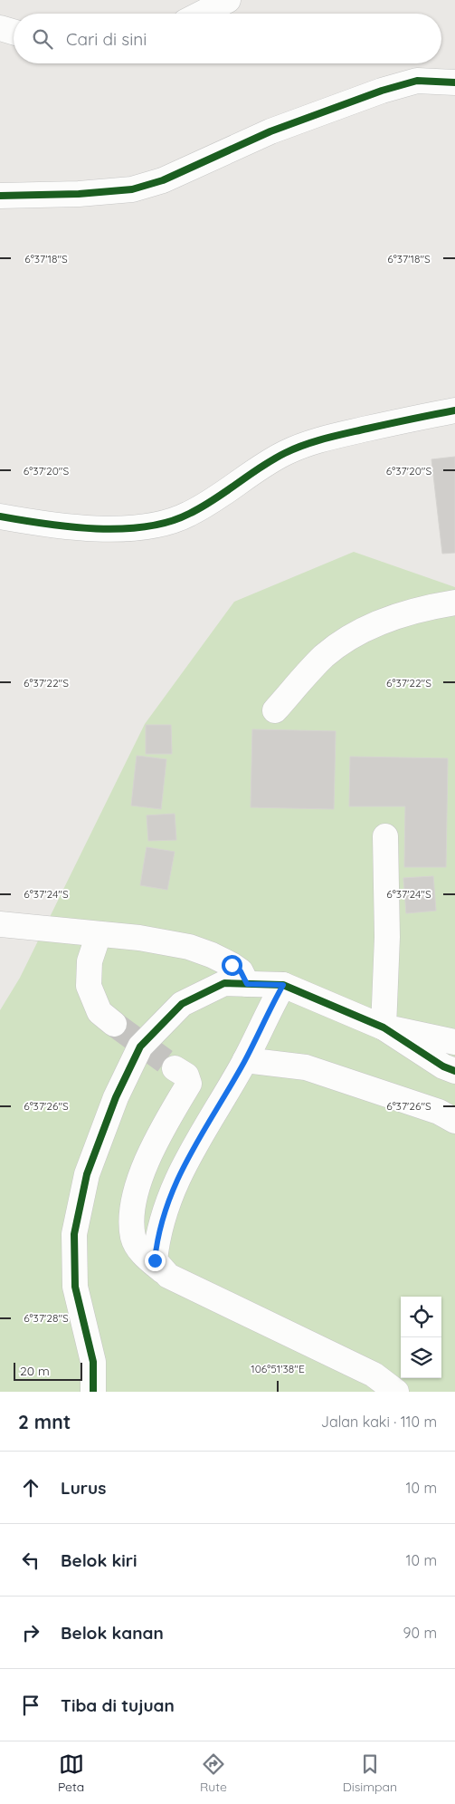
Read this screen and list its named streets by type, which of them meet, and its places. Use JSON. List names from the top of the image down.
{
  "scale_bar": "20 m",
  "page": {
    "search": "Cari di sini",
    "scale": "20 m",
    "heading": ["2 mnt", "Jalan kaki · 110 m"],
    "list": [
      ["Lurus", "10 m"],
      ["Belok kiri", "10 m"],
      ["Belok kanan", "90 m"],
      "Tiba di tujuan"
    ],
    "nav": ["Peta", "Rute", "Disimpan"]
  },
  "coordinates": [
    "6°37'18\"S",
    "6°37'20\"S",
    "6°37'22\"S",
    "6°37'24\"S",
    "6°37'26\"S",
    "6°37'28\"S",
    "106°51'38\"E"
  ]
}
